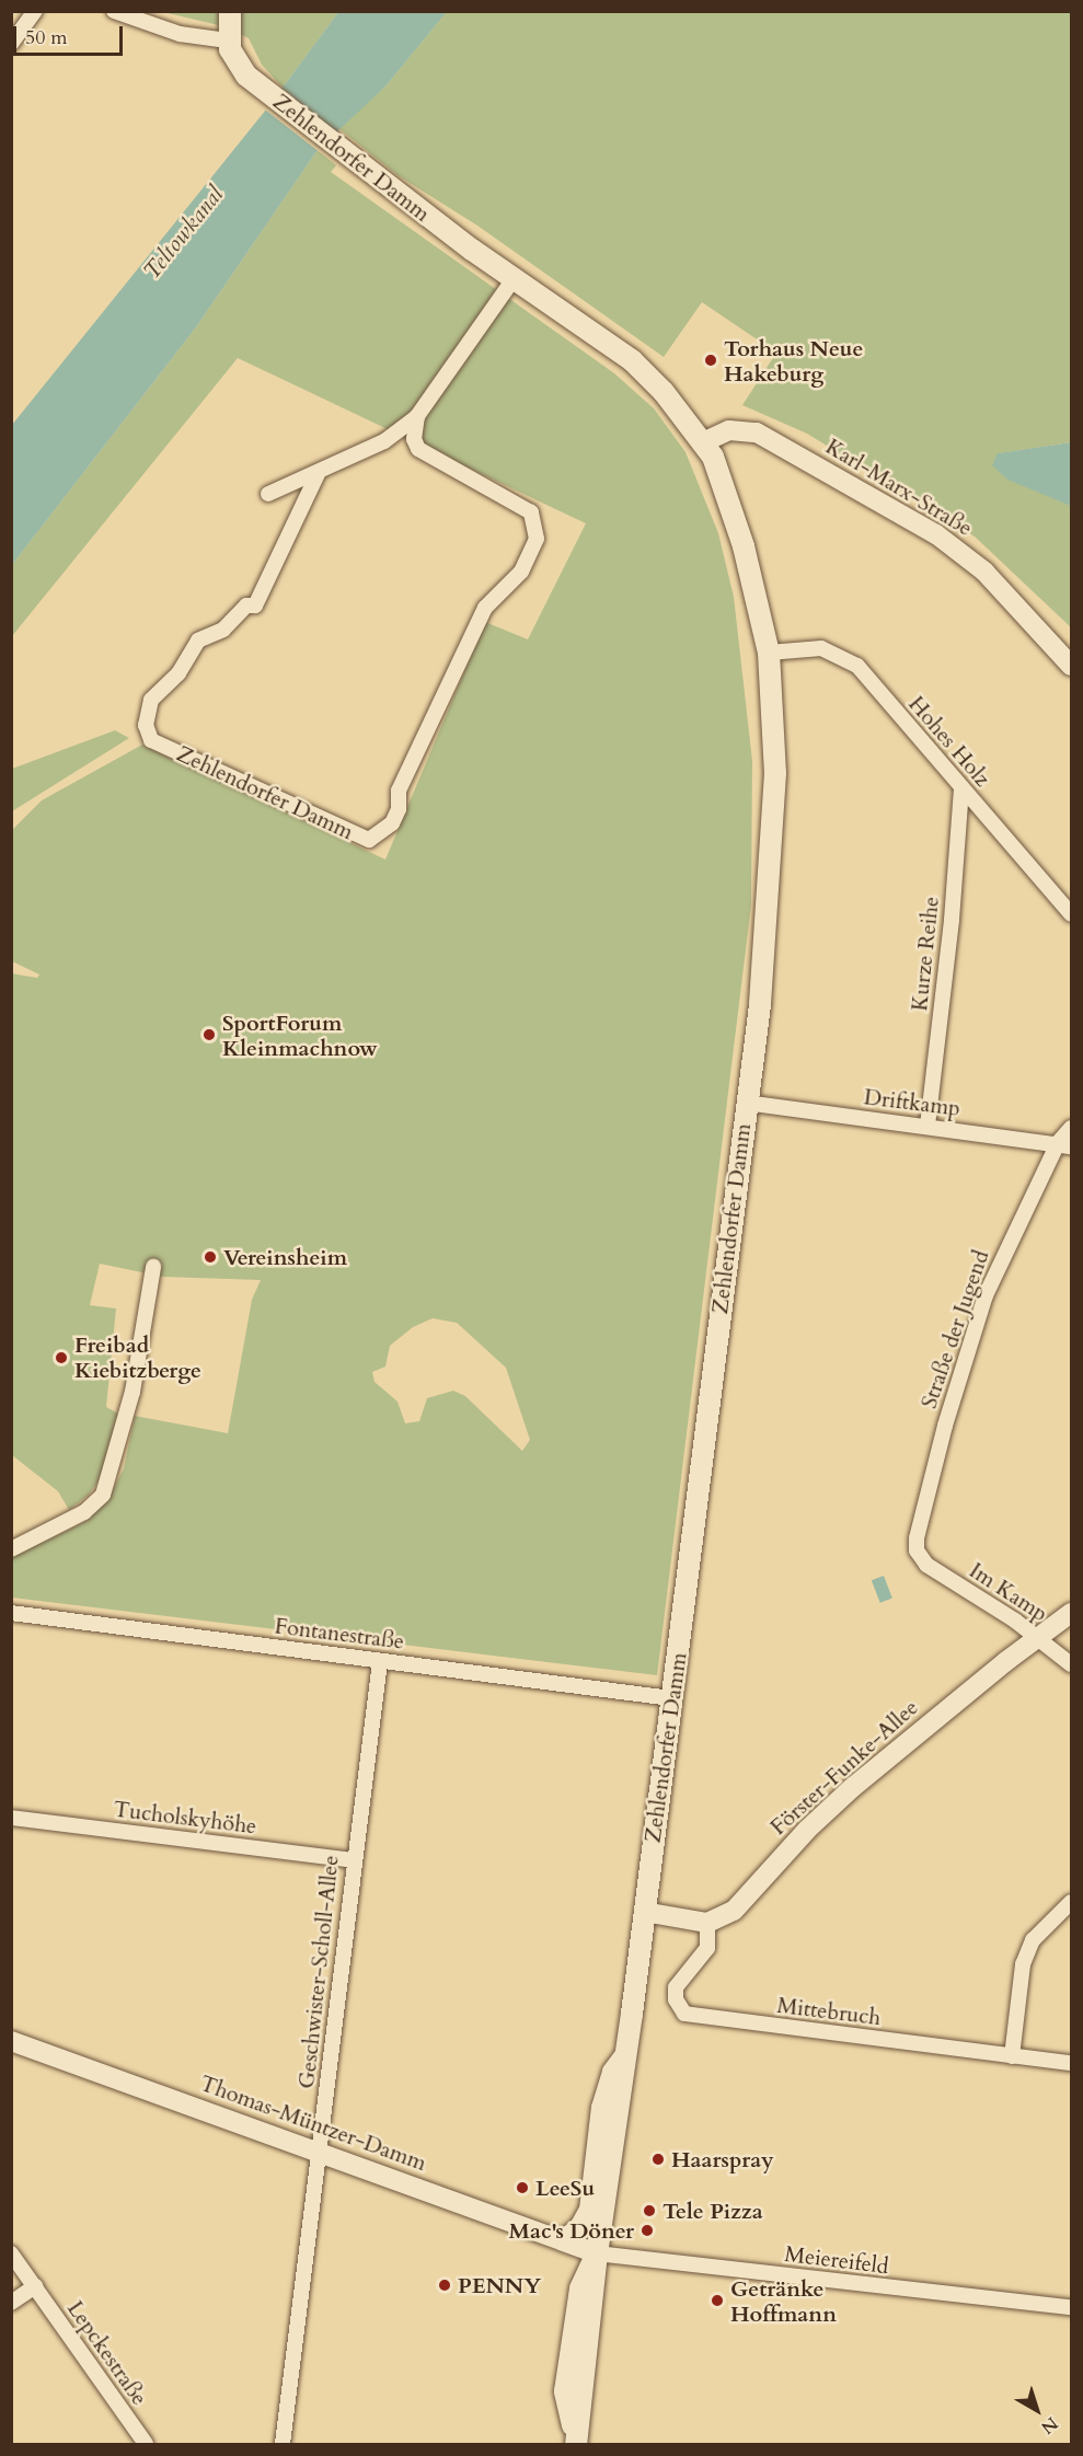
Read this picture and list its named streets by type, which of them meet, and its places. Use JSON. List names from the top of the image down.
{
  "streets": {
    "main road": ["Zehlendorfer Damm"],
    "street": [
      "Karl-Marx-Straße",
      "Hohes Holz",
      "Kurze Reihe",
      "Driftkamp",
      "Straße der Jugend",
      "Im Kamp",
      "Fontanestraße",
      "Förster-Funke-Allee",
      "Tucholskyhöhe",
      "Geschwister-Scholl-Allee",
      "Mittebruch",
      "Thomas-Müntzer-Damm",
      "Meiereifeld",
      "Lepckestraße"
    ]
  },
  "crossings": [
    ["Zehlendorfer Damm", "Karl-Marx-Straße"],
    ["Zehlendorfer Damm", "Hohes Holz"],
    ["Zehlendorfer Damm", "Driftkamp"],
    ["Zehlendorfer Damm", "Fontanestraße"],
    ["Zehlendorfer Damm", "Thomas-Müntzer-Damm"],
    ["Zehlendorfer Damm", "Meiereifeld"],
    ["Hohes Holz", "Kurze Reihe"],
    ["Kurze Reihe", "Driftkamp"],
    ["Driftkamp", "Straße der Jugend"],
    ["Straße der Jugend", "Im Kamp"],
    ["Im Kamp", "Förster-Funke-Allee"],
    ["Fontanestraße", "Geschwister-Scholl-Allee"],
    ["Förster-Funke-Allee", "Mittebruch"],
    ["Tucholskyhöhe", "Geschwister-Scholl-Allee"],
    ["Geschwister-Scholl-Allee", "Thomas-Müntzer-Damm"],
    ["Thomas-Müntzer-Damm", "Meiereifeld"]
  ],
  "water": ["Teltowkanal"],
  "places": [
    "Torhaus Neue Hakeburg",
    "SportForum Kleinmachnow",
    "Vereinsheim",
    "Freibad Kiebitzberge",
    "Haarspray",
    "LeeSu",
    "Tele Pizza",
    "Mac's Döner",
    "PENNY",
    "Getränke Hoffmann"
  ],
  "scale_bar": "50 m",
  "north": "bottom right"
}
